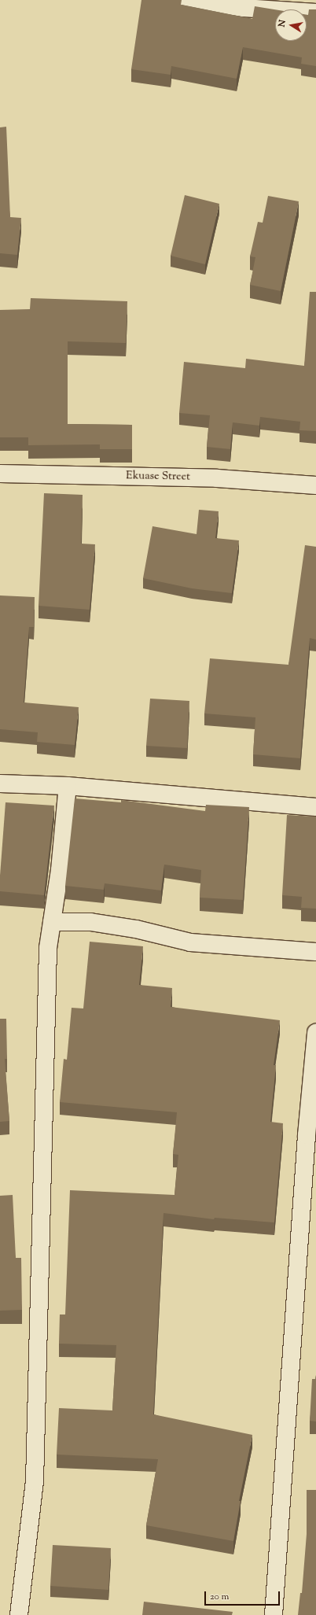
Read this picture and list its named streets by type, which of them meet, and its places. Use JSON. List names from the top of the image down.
{
  "streets": {
    "street": ["Ekuase Street"]
  },
  "scale_bar": "20 m",
  "north": "left"
}
